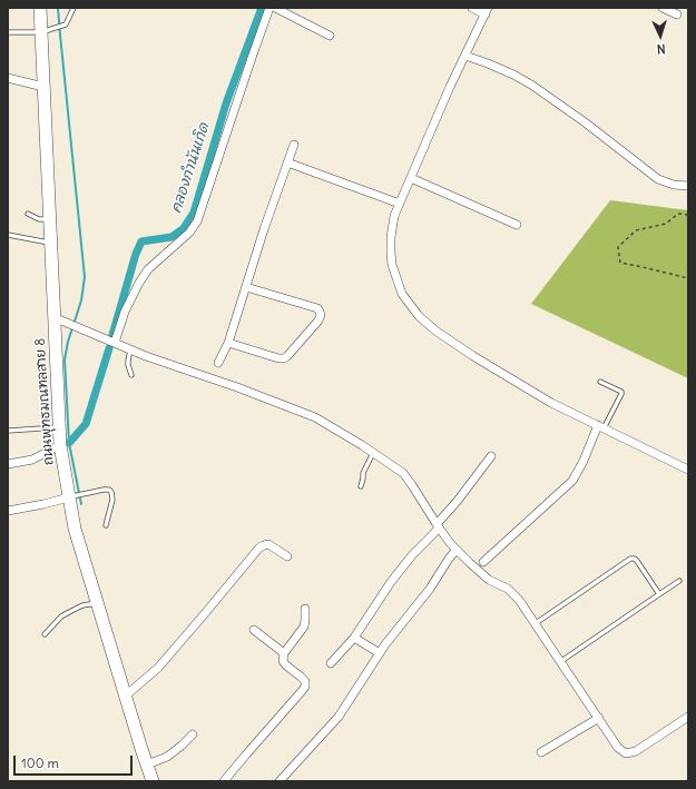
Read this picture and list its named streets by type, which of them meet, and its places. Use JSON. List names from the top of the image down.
{
  "streets": {
    "street": ["ถนนพุทธมณฑลสาย 8"]
  },
  "water": ["คลองกำนันเกิด"],
  "scale_bar": "100 m",
  "north": "bottom"
}
